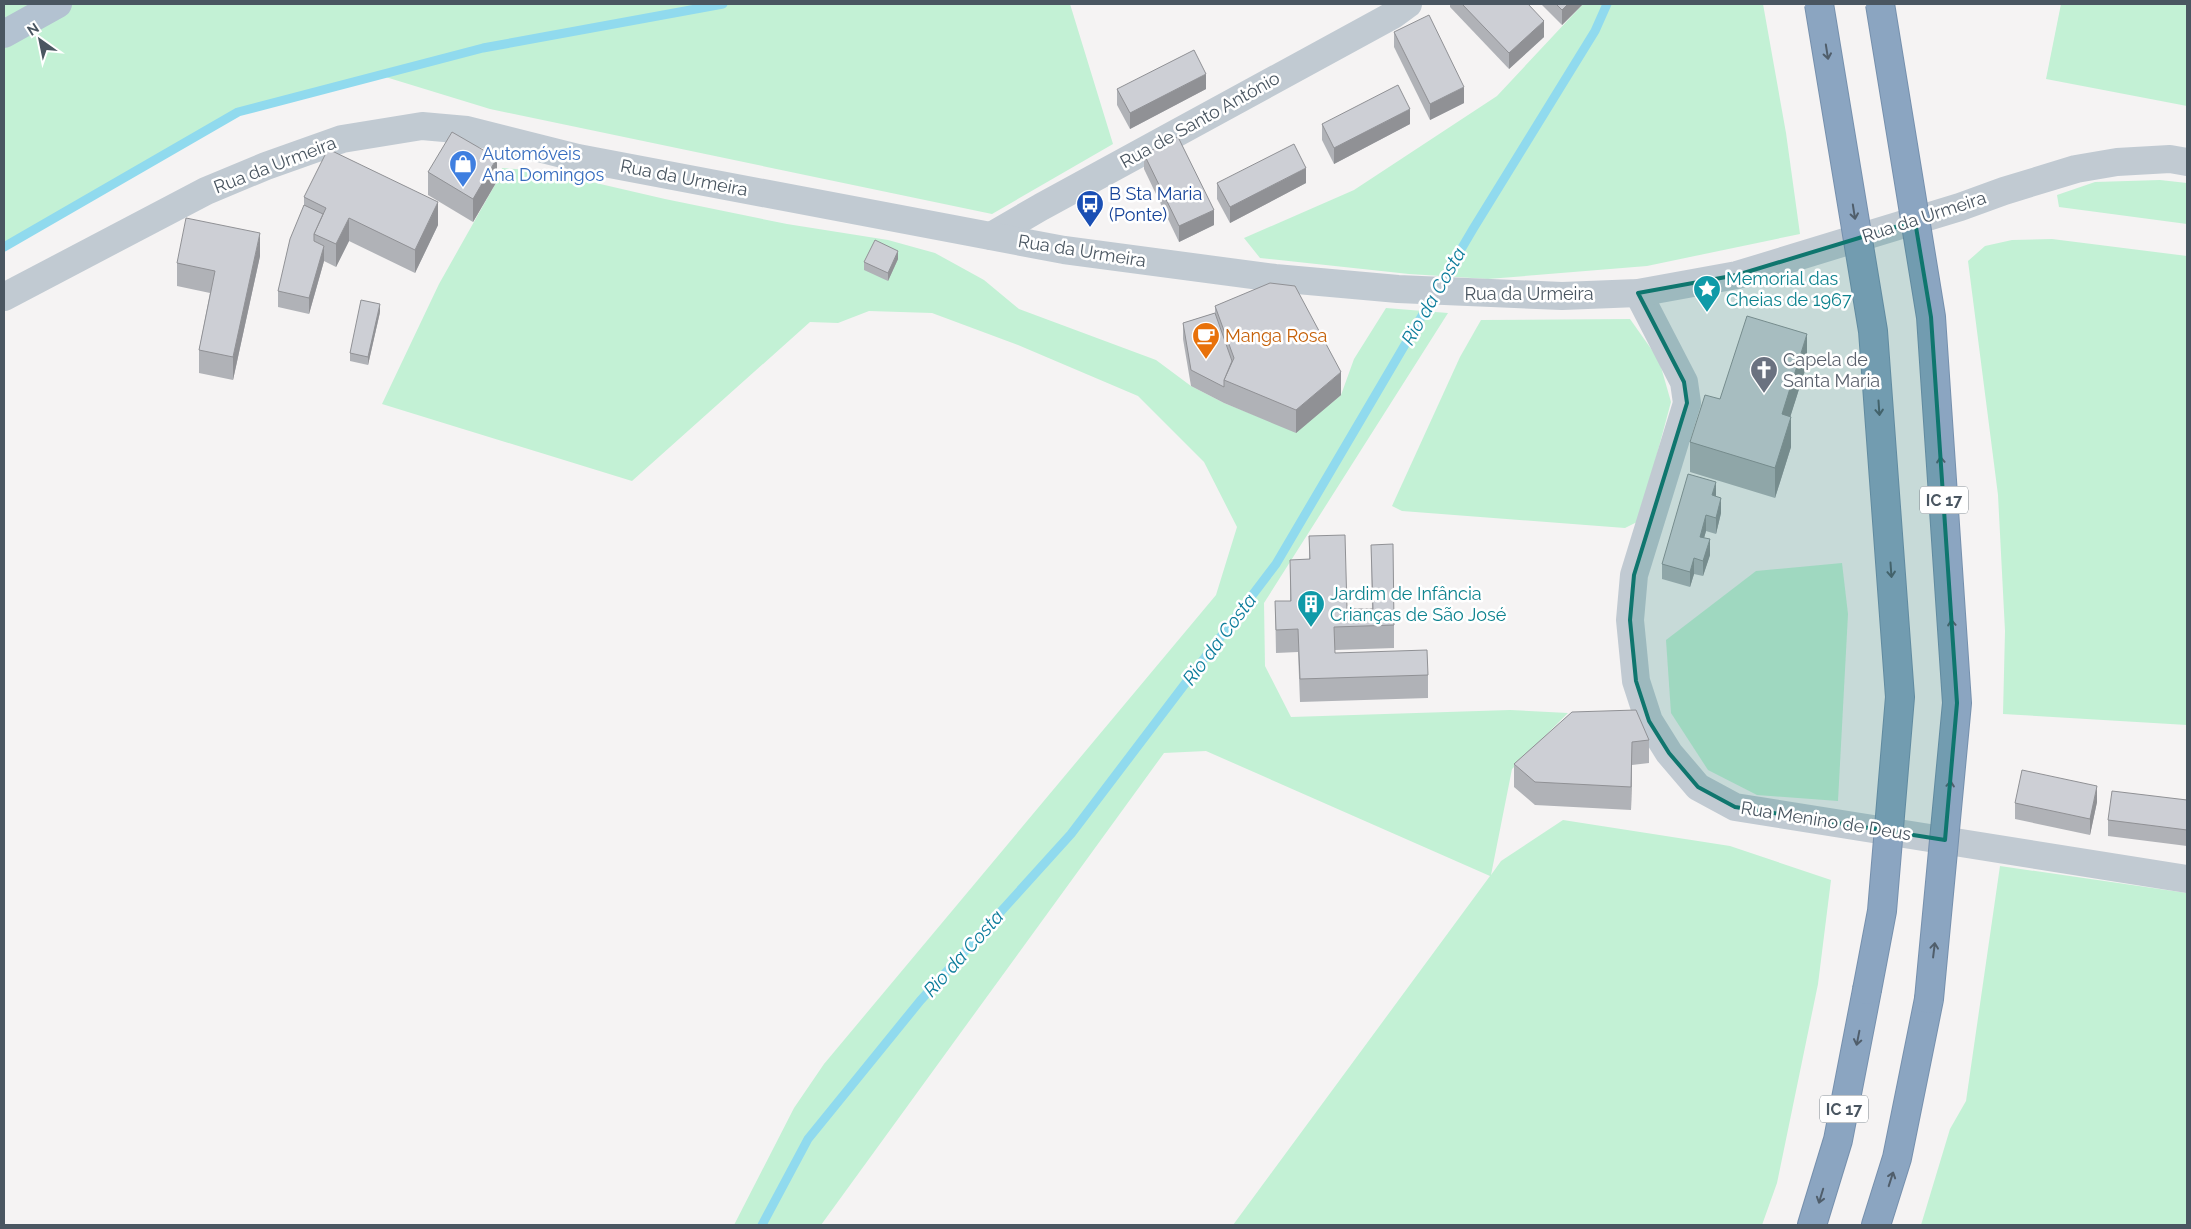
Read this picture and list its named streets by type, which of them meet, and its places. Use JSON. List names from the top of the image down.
{
  "streets": {
    "highway": ["IC 17"],
    "street": ["Rua de Santo António", "Rua da Urmeira", "Rua Menino de Deus"]
  },
  "crossings": [
    ["Rua de Santo António", "Rua da Urmeira"],
    ["Rua da Urmeira", "Rua Menino de Deus"]
  ],
  "water": ["Rio da Costa"],
  "places": {
    "shop": ["Automóveis Ana Domingos"],
    "bus stop": ["B Sta Maria (Ponte)"],
    "place": ["Memorial das Cheias de 1967"],
    "cafe": ["Manga Rosa"],
    "church": ["Capela de Santa Maria"],
    "building": ["Jardim de Infância Crianças de São José"]
  },
  "north": "top left"
}
